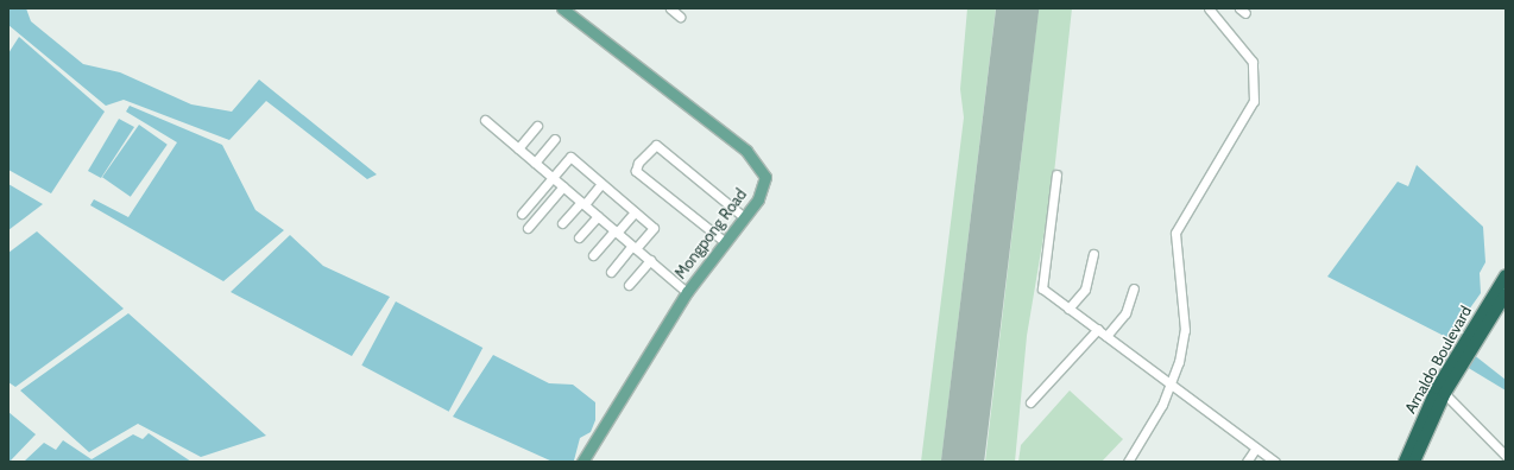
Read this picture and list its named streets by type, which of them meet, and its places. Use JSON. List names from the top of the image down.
{
  "streets": {
    "highway": ["Arnaldo Boulevard"],
    "main road": ["Mongpong Road"]
  }
}
